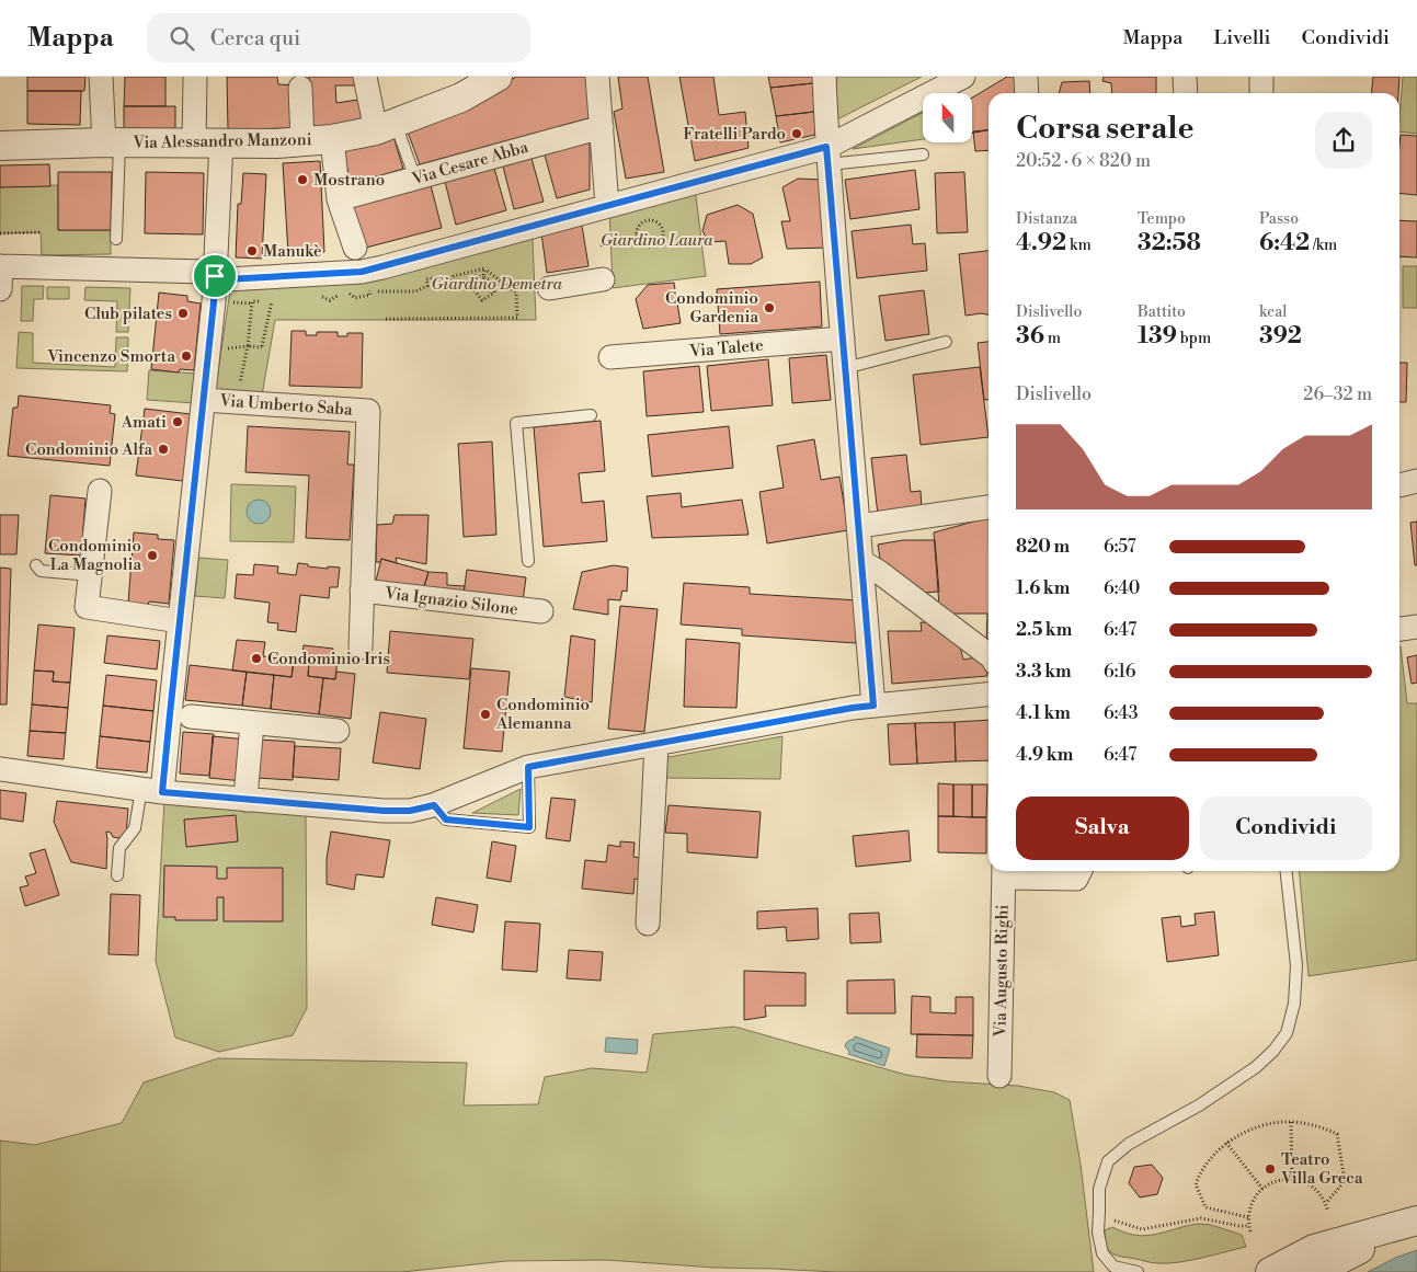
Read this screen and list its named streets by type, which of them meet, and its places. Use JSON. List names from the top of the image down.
{
  "streets": {
    "street": [
      "Via Alessandro Manzoni",
      "Via Cesare Abba",
      "Via Talete",
      "Via Umberto Saba",
      "Via Ignazio Silone",
      "Via Augusto Righi"
    ]
  },
  "crossings": [
    ["Via Umberto Saba", "Via Ignazio Silone"]
  ],
  "parks": ["Giardino Laura", "Giardino Demetra"],
  "places": [
    "Fratelli Pardo",
    "Mostrano",
    "Manukè",
    "Condominio Gardenia",
    "Club pilates",
    "Vincenzo Smorta",
    "Amati",
    "Condominio Alfa",
    "Condominio La Magnolia",
    "Condominio Iris",
    "Condominio Alemanna",
    "Teatro Villa Greca"
  ],
  "north": "top",
  "page": {
    "header": "Mappa",
    "search": "Cerca qui",
    "nav": ["Mappa", "Livelli", "Condividi"],
    "heading": ["Corsa serale", "20:52 · 6 × 820 m"],
    "stats": [
      ["Distanza", "4.92 km"],
      ["Tempo", "32:58"],
      ["Passo", "6:42 /km"],
      ["Dislivello", "36 m"],
      ["Battito", "139 bpm"],
      ["kcal", "392"]
    ],
    "chart": ["Dislivello", "26–32 m"],
    "list": [
      {
        "name": "820 m",
        "note": "6:57"
      },
      {
        "name": "1.6 km",
        "note": "6:40"
      },
      {
        "name": "2.5 km",
        "note": "6:47"
      },
      {
        "name": "3.3 km",
        "note": "6:16"
      },
      {
        "name": "4.1 km",
        "note": "6:43"
      },
      {
        "name": "4.9 km",
        "note": "6:47"
      }
    ],
    "buttons": ["Salva", "Condividi"]
  }
}
